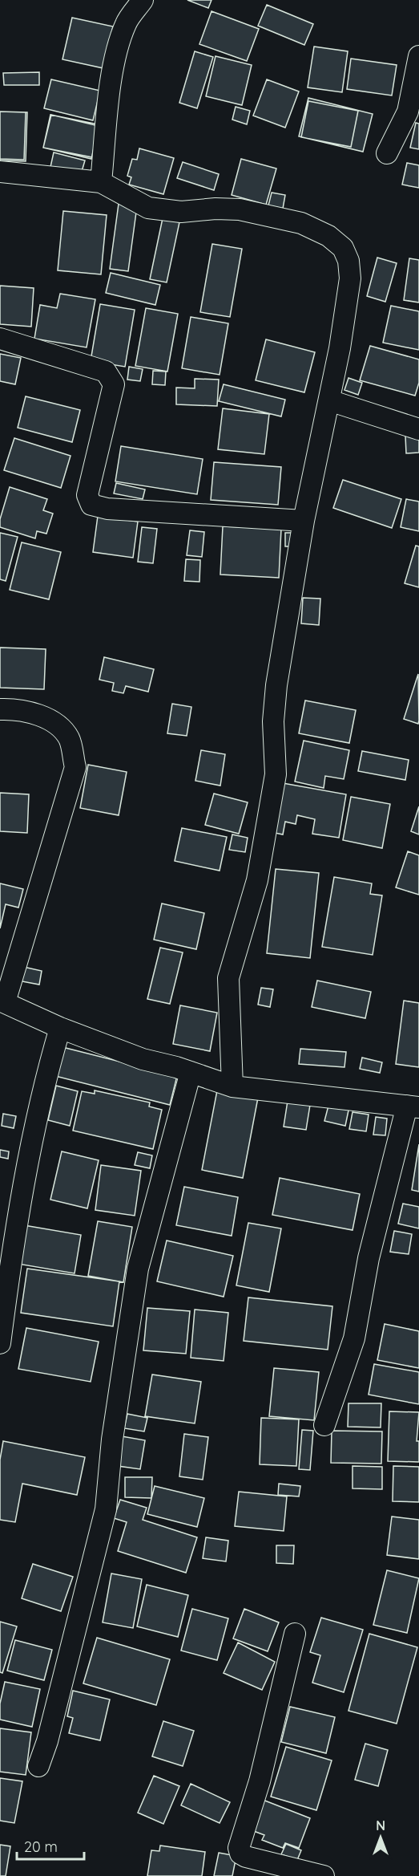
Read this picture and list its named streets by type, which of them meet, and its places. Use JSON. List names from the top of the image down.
{
  "scale_bar": "20 m",
  "north": "top"
}
